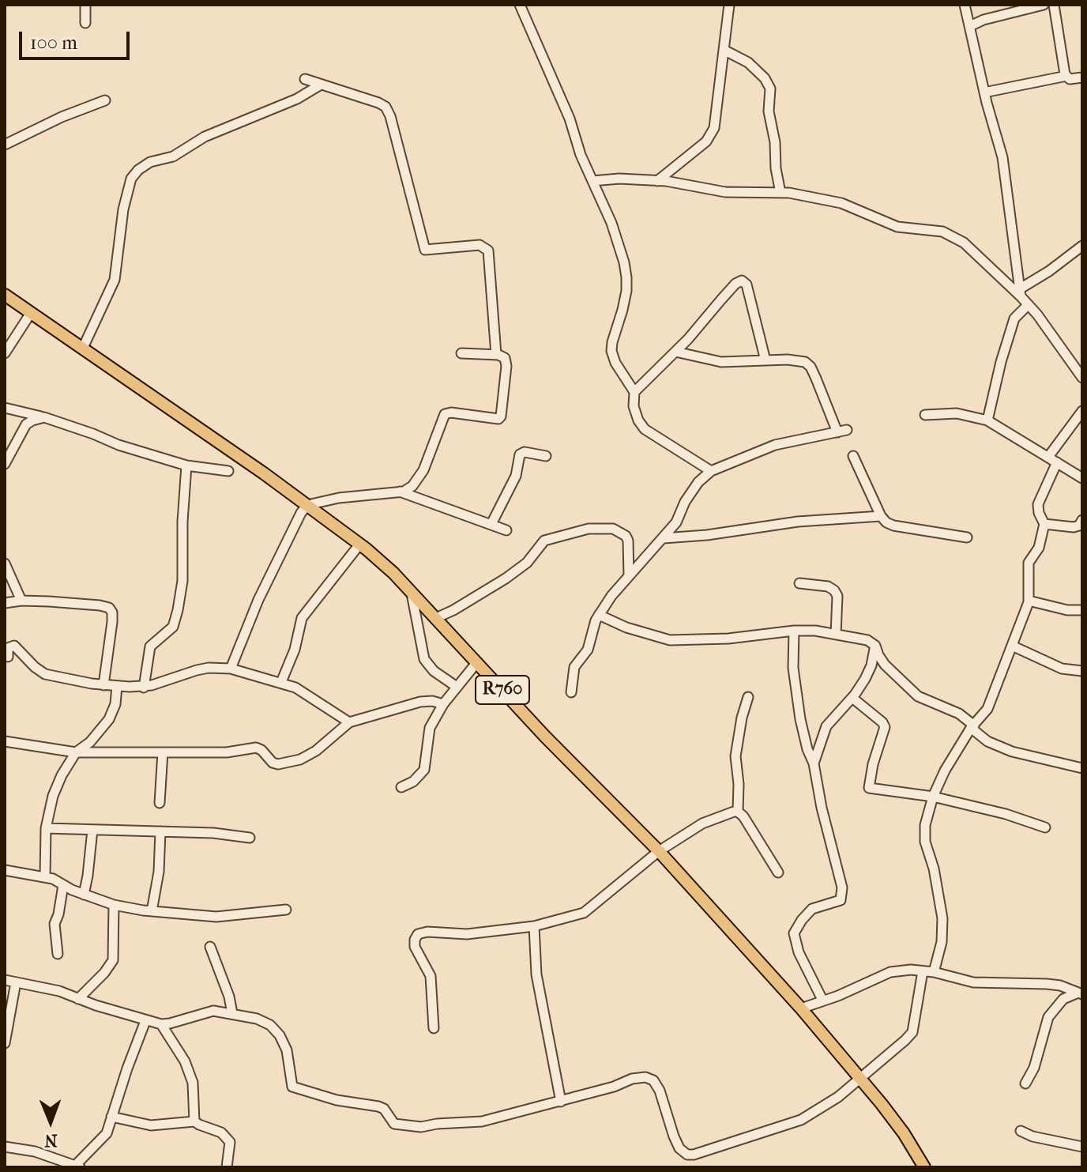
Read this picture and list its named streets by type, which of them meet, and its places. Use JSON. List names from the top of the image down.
{
  "streets": {
    "main road": ["R760"]
  },
  "scale_bar": "100 m",
  "north": "bottom"
}
